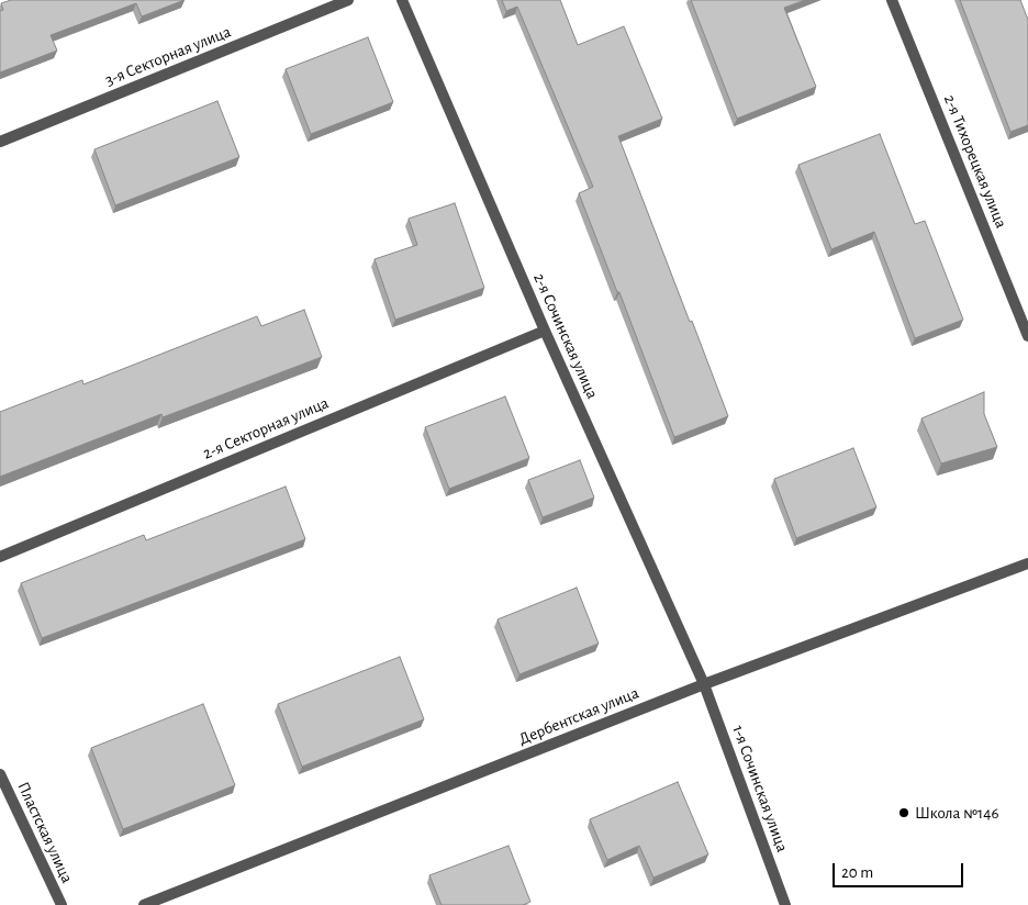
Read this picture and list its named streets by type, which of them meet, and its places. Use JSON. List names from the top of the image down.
{
  "streets": {
    "street": [
      "3-я Секторная улица",
      "2-я Тихорецкая улица",
      "2-я Сочинская улица",
      "2-я Секторная улица",
      "Дербентская улица",
      "1-я Сочинская улица",
      "Пластская улица"
    ]
  },
  "crossings": [
    ["2-я Сочинская улица", "2-я Секторная улица"],
    ["2-я Сочинская улица", "Дербентская улица"],
    ["2-я Сочинская улица", "1-я Сочинская улица"],
    ["Дербентская улица", "1-я Сочинская улица"]
  ],
  "places": ["Школа №146"],
  "scale_bar": "20 m"
}
